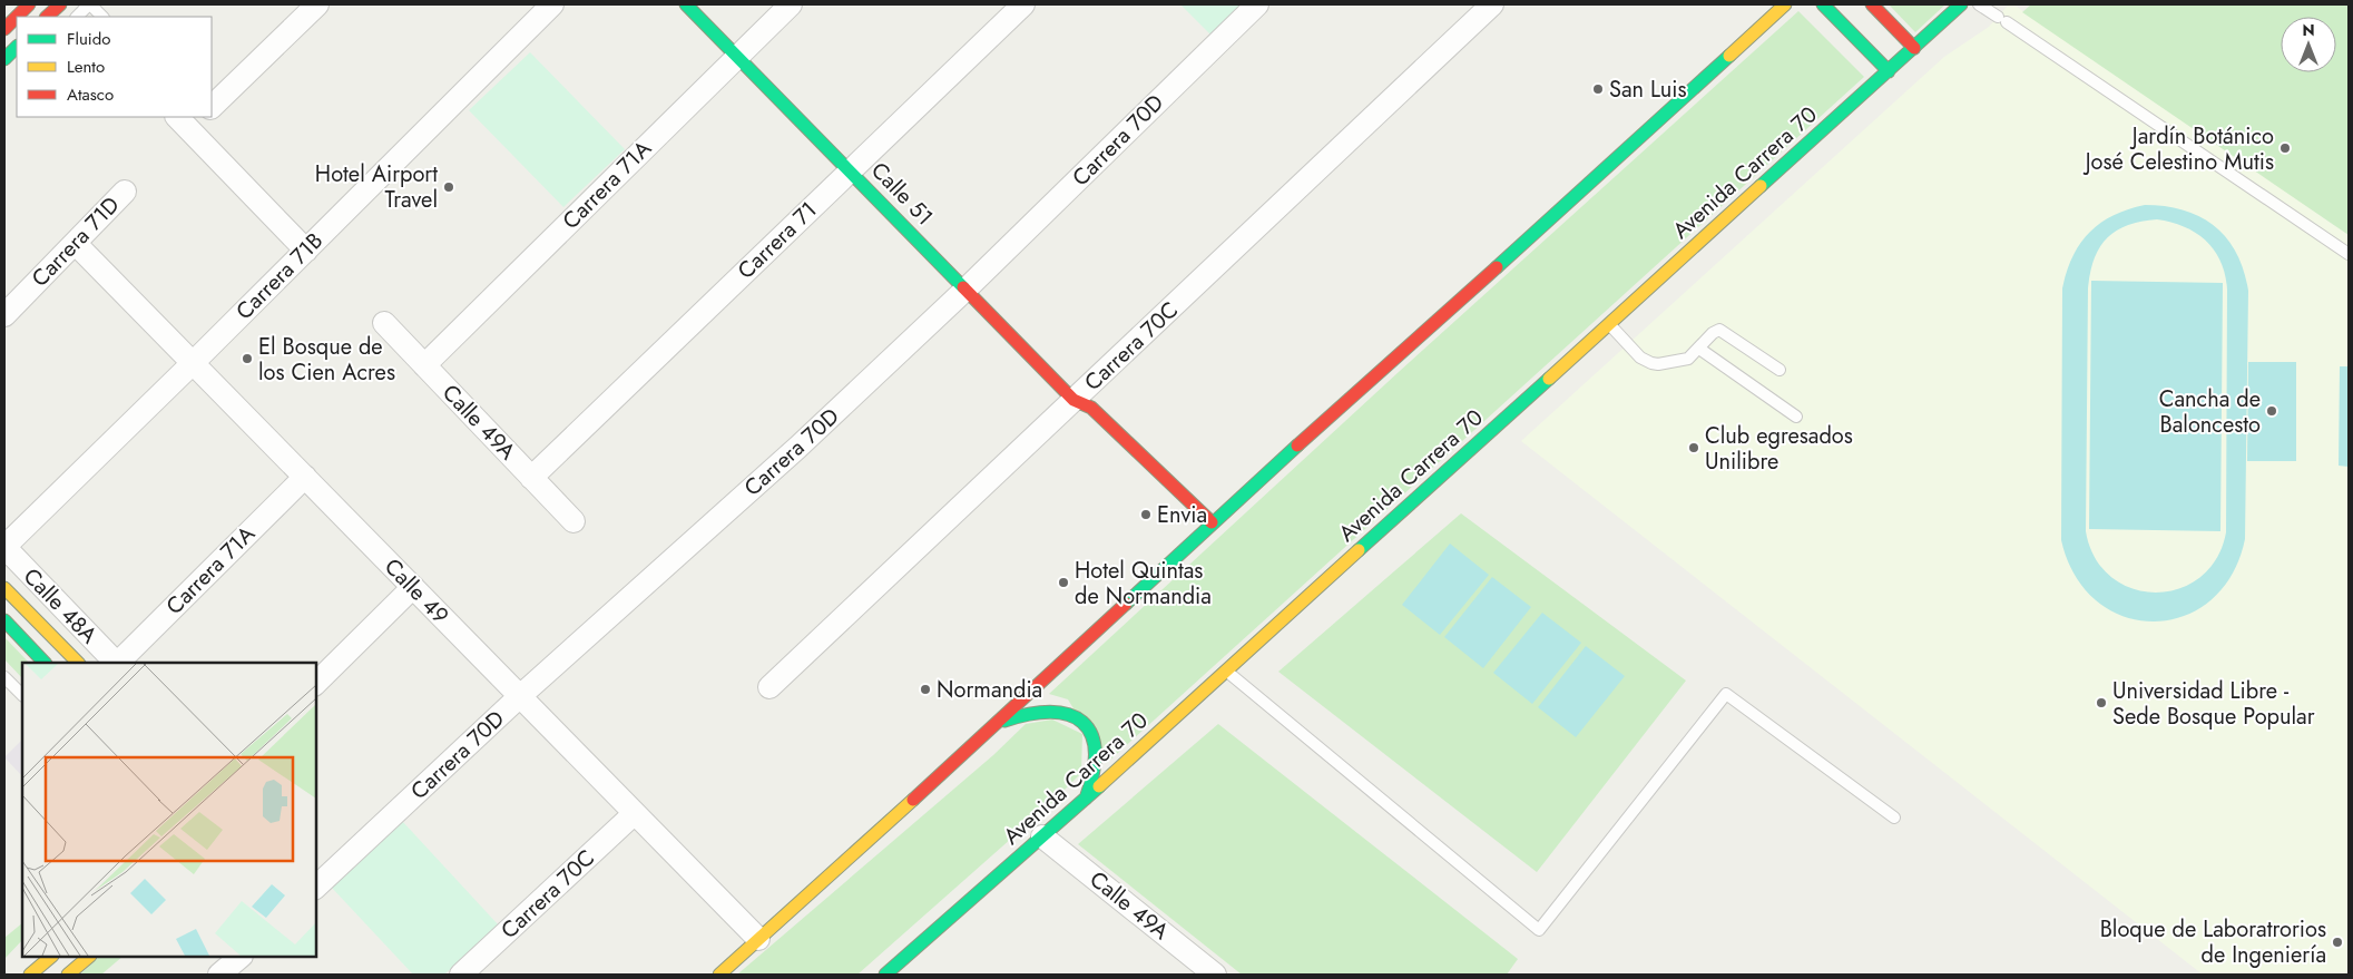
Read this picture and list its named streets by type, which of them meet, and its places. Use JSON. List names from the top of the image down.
{
  "streets": {
    "main road": ["Avenida Carrera 70", "Calle 51"],
    "street": [
      "Carrera 70D",
      "Carrera 71A",
      "Carrera 71",
      "Carrera 71D",
      "Carrera 71B",
      "Carrera 70C",
      "Calle 49A",
      "Calle 49",
      "Calle 48A"
    ]
  },
  "crossings": [
    ["Carrera 70D", "Calle 51"],
    ["Carrera 70D", "Calle 49"],
    ["Avenida Carrera 70", "Calle 49A"],
    ["Carrera 71A", "Calle 51"],
    ["Carrera 71A", "Calle 49A"],
    ["Carrera 71A", "Calle 49"],
    ["Calle 51", "Carrera 71"],
    ["Calle 51", "Carrera 70C"],
    ["Carrera 71", "Calle 49A"],
    ["Carrera 71D", "Calle 49"],
    ["Carrera 71B", "Calle 49"],
    ["Carrera 71B", "Calle 48A"],
    ["Carrera 70C", "Calle 49"]
  ],
  "places": [
    "San Luis",
    "Jardín Botánico José Celestino Mutis",
    "Hotel Airport Travel",
    "El Bosque de los Cien Acres",
    "Cancha de Baloncesto",
    "Club egresados Unilibre",
    "Envia",
    "Hotel Quintas de Normandia",
    "Normandia",
    "Universidad Libre - Sede Bosque Popular",
    "Bloque de Laboratrorios de Ingeniería"
  ],
  "legend": ["Fluido", "Lento", "Atasco"],
  "north": "top"
}
